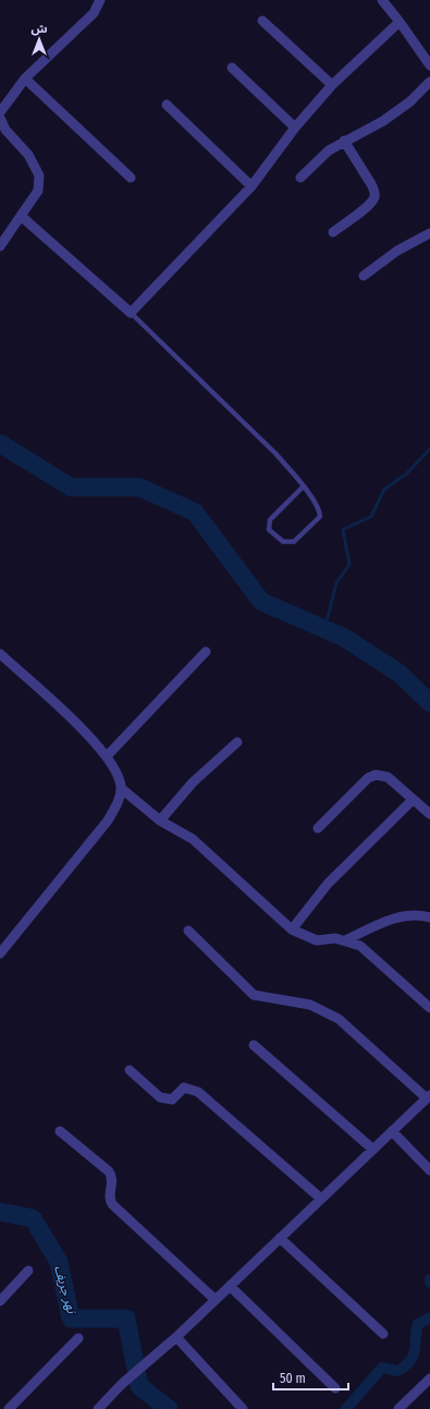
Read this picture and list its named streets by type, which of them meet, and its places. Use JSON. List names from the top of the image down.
{
  "water": ["نهر جريف"],
  "scale_bar": "50 m",
  "north": "top"
}
